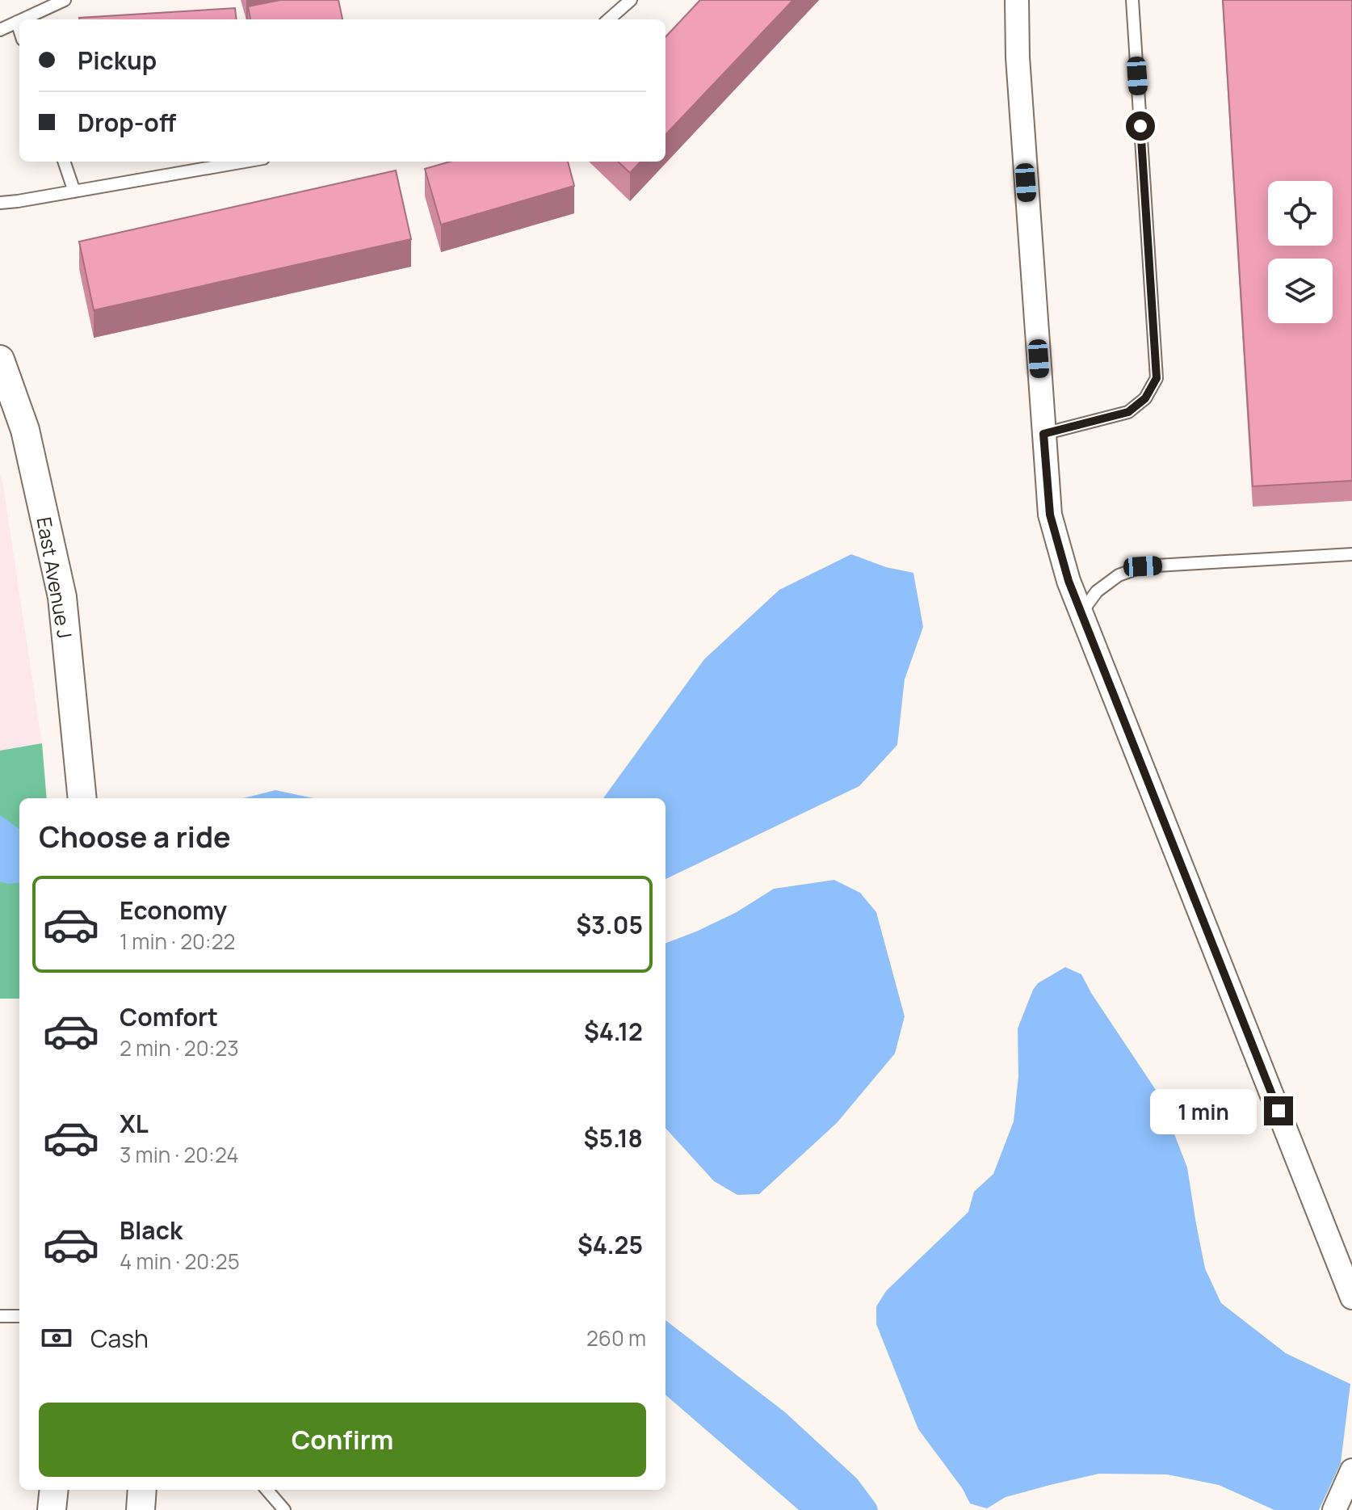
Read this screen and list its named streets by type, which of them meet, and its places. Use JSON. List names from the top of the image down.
{
  "streets": {
    "street": ["East Avenue J"]
  },
  "page": {
    "banner": ["Pickup", "Drop-off"],
    "heading": "Choose a ride",
    "list": [
      {
        "name": "Economy",
        "note": "1 min · 20:22",
        "value": "$3.05"
      },
      {
        "name": "Comfort",
        "note": "2 min · 20:23",
        "value": "$4.12"
      },
      {
        "name": "XL",
        "note": "3 min · 20:24",
        "value": "$5.18"
      },
      {
        "name": "Black",
        "note": "4 min · 20:25",
        "value": "$4.25"
      }
    ],
    "bubble": "1 min",
    "pay": ["Cash", "260 m"],
    "buttons": "Confirm"
  }
}
